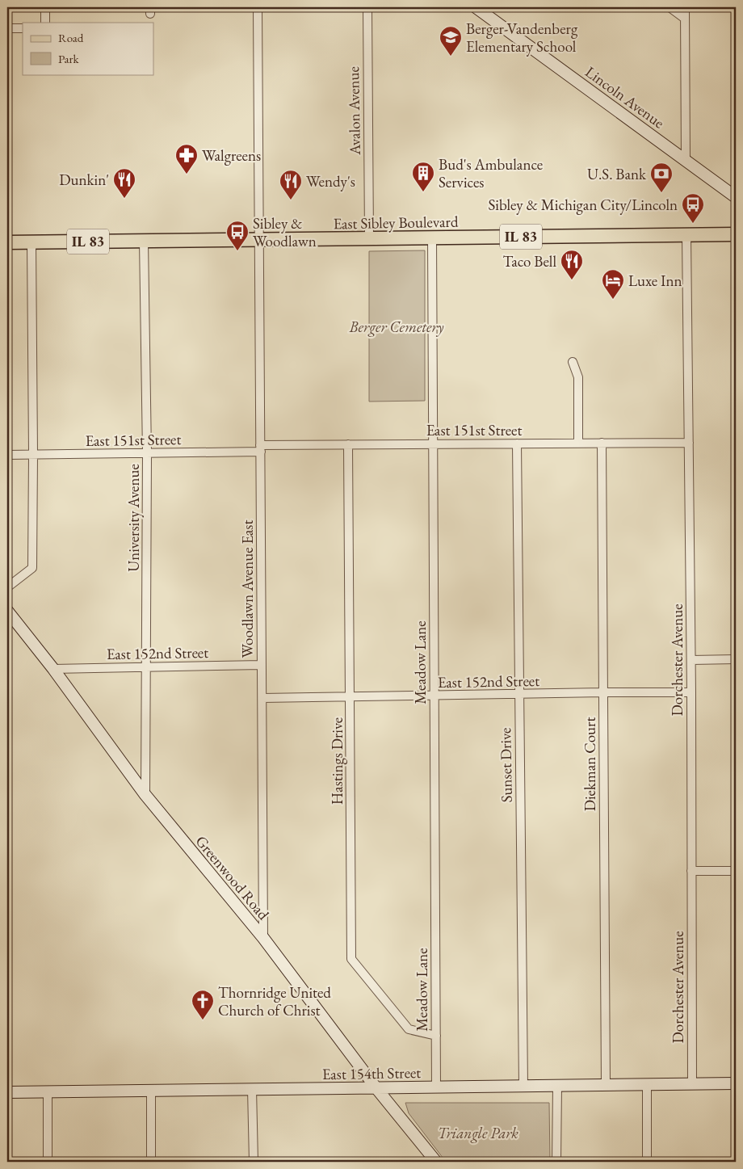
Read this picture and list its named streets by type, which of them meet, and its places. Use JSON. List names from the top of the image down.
{
  "streets": {
    "main road": ["East Sibley Boulevard", "IL 83"],
    "street": [
      "Lincoln Avenue",
      "Avalon Avenue",
      "East 151st Street",
      "University Avenue",
      "Woodlawn Avenue East",
      "East 152nd Street",
      "Dorchester Avenue",
      "Meadow Lane",
      "Hastings Drive",
      "Diekman Court",
      "Sunset Drive",
      "Greenwood Road",
      "East 154th Street"
    ]
  },
  "crossings": [
    ["Avalon Avenue", "East Sibley Boulevard"],
    ["East Sibley Boulevard", "University Avenue"],
    ["East Sibley Boulevard", "Woodlawn Avenue East"],
    ["East Sibley Boulevard", "Dorchester Avenue"],
    ["East Sibley Boulevard", "Meadow Lane"],
    ["East 151st Street", "University Avenue"],
    ["East 151st Street", "Woodlawn Avenue East"],
    ["East 151st Street", "Dorchester Avenue"],
    ["East 151st Street", "Meadow Lane"],
    ["East 151st Street", "Hastings Drive"],
    ["East 151st Street", "Diekman Court"],
    ["East 151st Street", "Sunset Drive"],
    ["University Avenue", "East 152nd Street"],
    ["University Avenue", "Greenwood Road"],
    ["Woodlawn Avenue East", "East 152nd Street"],
    ["Woodlawn Avenue East", "Greenwood Road"],
    ["East 152nd Street", "Dorchester Avenue"],
    ["East 152nd Street", "Meadow Lane"],
    ["East 152nd Street", "Hastings Drive"],
    ["East 152nd Street", "Diekman Court"],
    ["East 152nd Street", "Sunset Drive"],
    ["East 152nd Street", "Greenwood Road"],
    ["Dorchester Avenue", "East 154th Street"],
    ["Meadow Lane", "Hastings Drive"],
    ["Meadow Lane", "East 154th Street"],
    ["Diekman Court", "East 154th Street"],
    ["Sunset Drive", "East 154th Street"],
    ["Greenwood Road", "East 154th Street"]
  ],
  "parks": ["Berger Cemetery", "Triangle Park"],
  "places": {
    "school or university": ["Berger-Vandenberg Elementary School"],
    "pharmacy": ["Walgreens"],
    "building": ["Bud's Ambulance Services"],
    "bank": ["U.S. Bank"],
    "restaurant": ["Dunkin'", "Wendy's", "Taco Bell"],
    "bus stop": ["Sibley & Michigan City/Lincoln", "Sibley & Woodlawn"],
    "hotel": ["Luxe Inn"],
    "church": ["Thornridge United Church of Christ"]
  },
  "legend": ["Road", "Park"]
}
